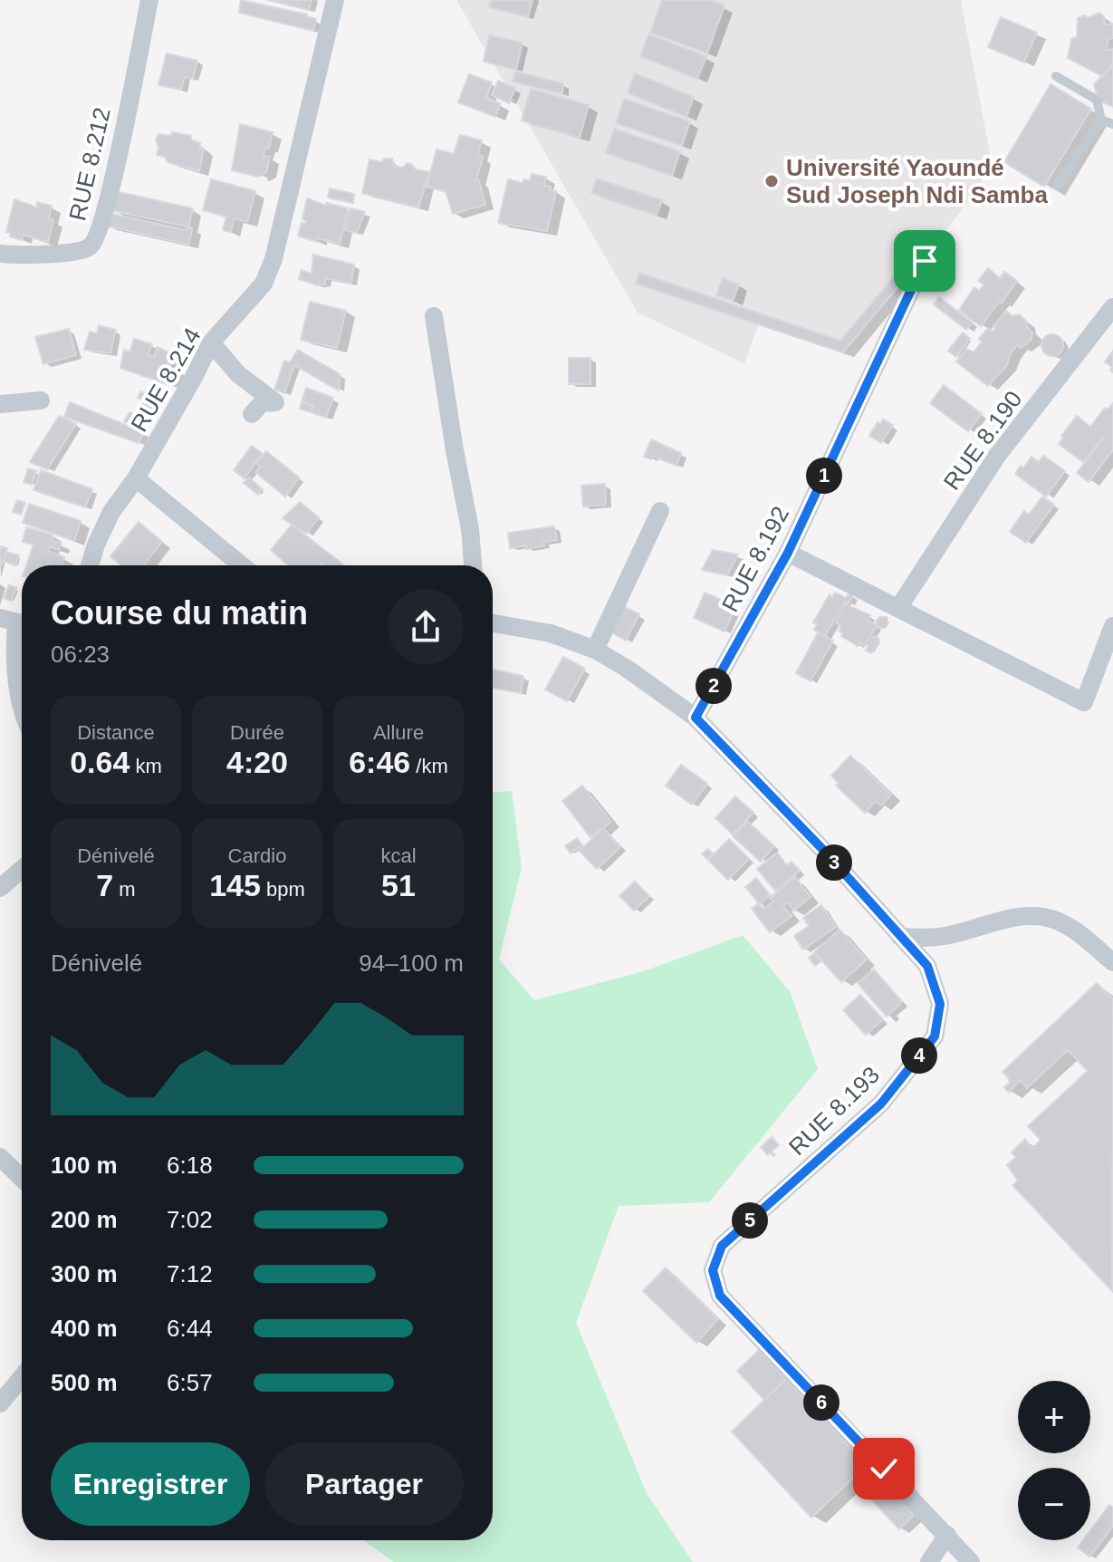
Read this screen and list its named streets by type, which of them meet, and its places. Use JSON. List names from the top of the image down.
{
  "streets": {
    "street": [
      "RUE 8.212",
      "RUE 8.214",
      "RUE 8.190",
      "RUE 8.192",
      "RUE 8.193"
    ]
  },
  "crossings": [
    ["RUE 8.192", "RUE 8.193"]
  ],
  "places": ["Université Yaoundé Sud Joseph Ndi Samba"],
  "page": {
    "pins": [
      "1",
      "2",
      "3",
      "4",
      "5",
      "6"
    ],
    "heading": ["Course du matin", "06:23"],
    "stats": [
      ["Distance", "0.64 km"],
      ["Durée", "4:20"],
      ["Allure", "6:46 /km"],
      ["Dénivelé", "7 m"],
      ["Cardio", "145 bpm"],
      ["kcal", "51"]
    ],
    "chart": ["Dénivelé", "94–100 m"],
    "list": [
      {
        "name": "100 m",
        "note": "6:18"
      },
      {
        "name": "200 m",
        "note": "7:02"
      },
      {
        "name": "300 m",
        "note": "7:12"
      },
      {
        "name": "400 m",
        "note": "6:44"
      },
      {
        "name": "500 m",
        "note": "6:57"
      }
    ],
    "map_buttons": ["+", "−"],
    "buttons": ["Enregistrer", "Partager"]
  }
}
